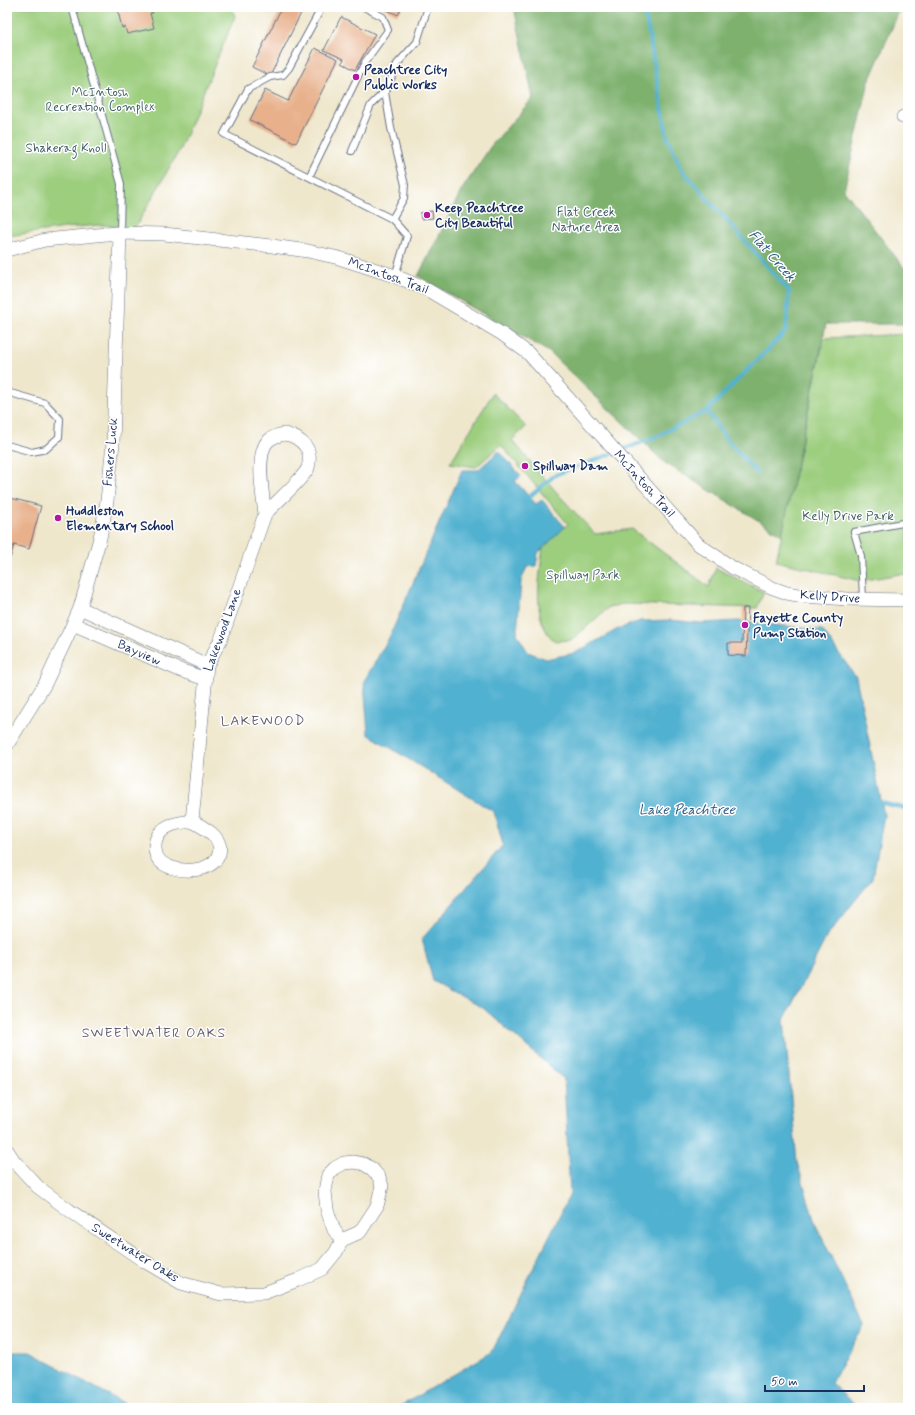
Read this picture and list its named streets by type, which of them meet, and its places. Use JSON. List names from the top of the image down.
{
  "streets": {
    "street": [
      "McIntosh Trail",
      "Fishers Luck",
      "Kelly Drive",
      "Lakewood Lane",
      "Bayview",
      "Sweetwater Oaks"
    ]
  },
  "crossings": [
    ["McIntosh Trail", "Fishers Luck"],
    ["McIntosh Trail", "Kelly Drive"],
    ["Fishers Luck", "Bayview"],
    ["Lakewood Lane", "Bayview"]
  ],
  "districts": ["LAKEWOOD", "SWEETWATER OAKS"],
  "water": ["Flat Creek", "Lake Peachtree"],
  "parks": [
    "McIntosh Recreation Complex",
    "Shakerag Knoll",
    "Flat Creek Nature Area",
    "Kelly Drive Park",
    "Spillway Park"
  ],
  "places": [
    "Peachtree City Public Works",
    "Keep Peachtree City Beautiful",
    "Spillway Dam",
    "Huddleston Elementary School",
    "Fayette County Pump Station"
  ],
  "scale_bar": "50 m"
}
